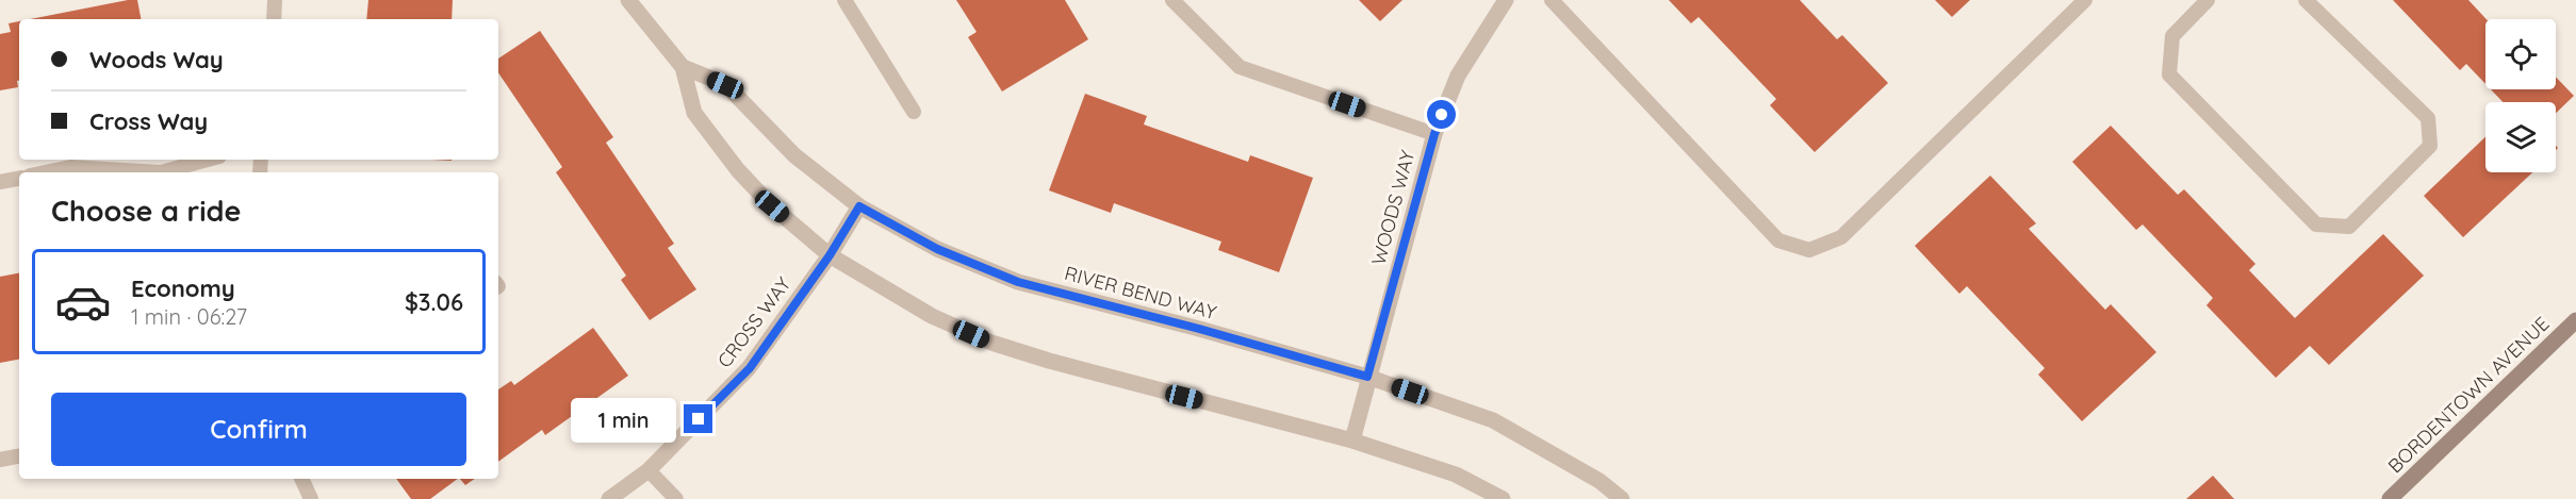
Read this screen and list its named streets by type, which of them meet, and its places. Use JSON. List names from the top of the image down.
{
  "streets": {
    "main road": ["BORDENTOWN AVENUE"],
    "street": ["WOODS WAY", "RIVER BEND WAY", "CROSS WAY"]
  },
  "crossings": [
    ["WOODS WAY", "RIVER BEND WAY"],
    ["RIVER BEND WAY", "CROSS WAY"]
  ],
  "page": {
    "banner": ["Woods Way", "Cross Way"],
    "heading": "Choose a ride",
    "list": [
      {
        "name": "Economy",
        "note": "1 min · 06:27",
        "value": "$3.06"
      }
    ],
    "buttons": "Confirm",
    "bubble": "1 min"
  }
}
